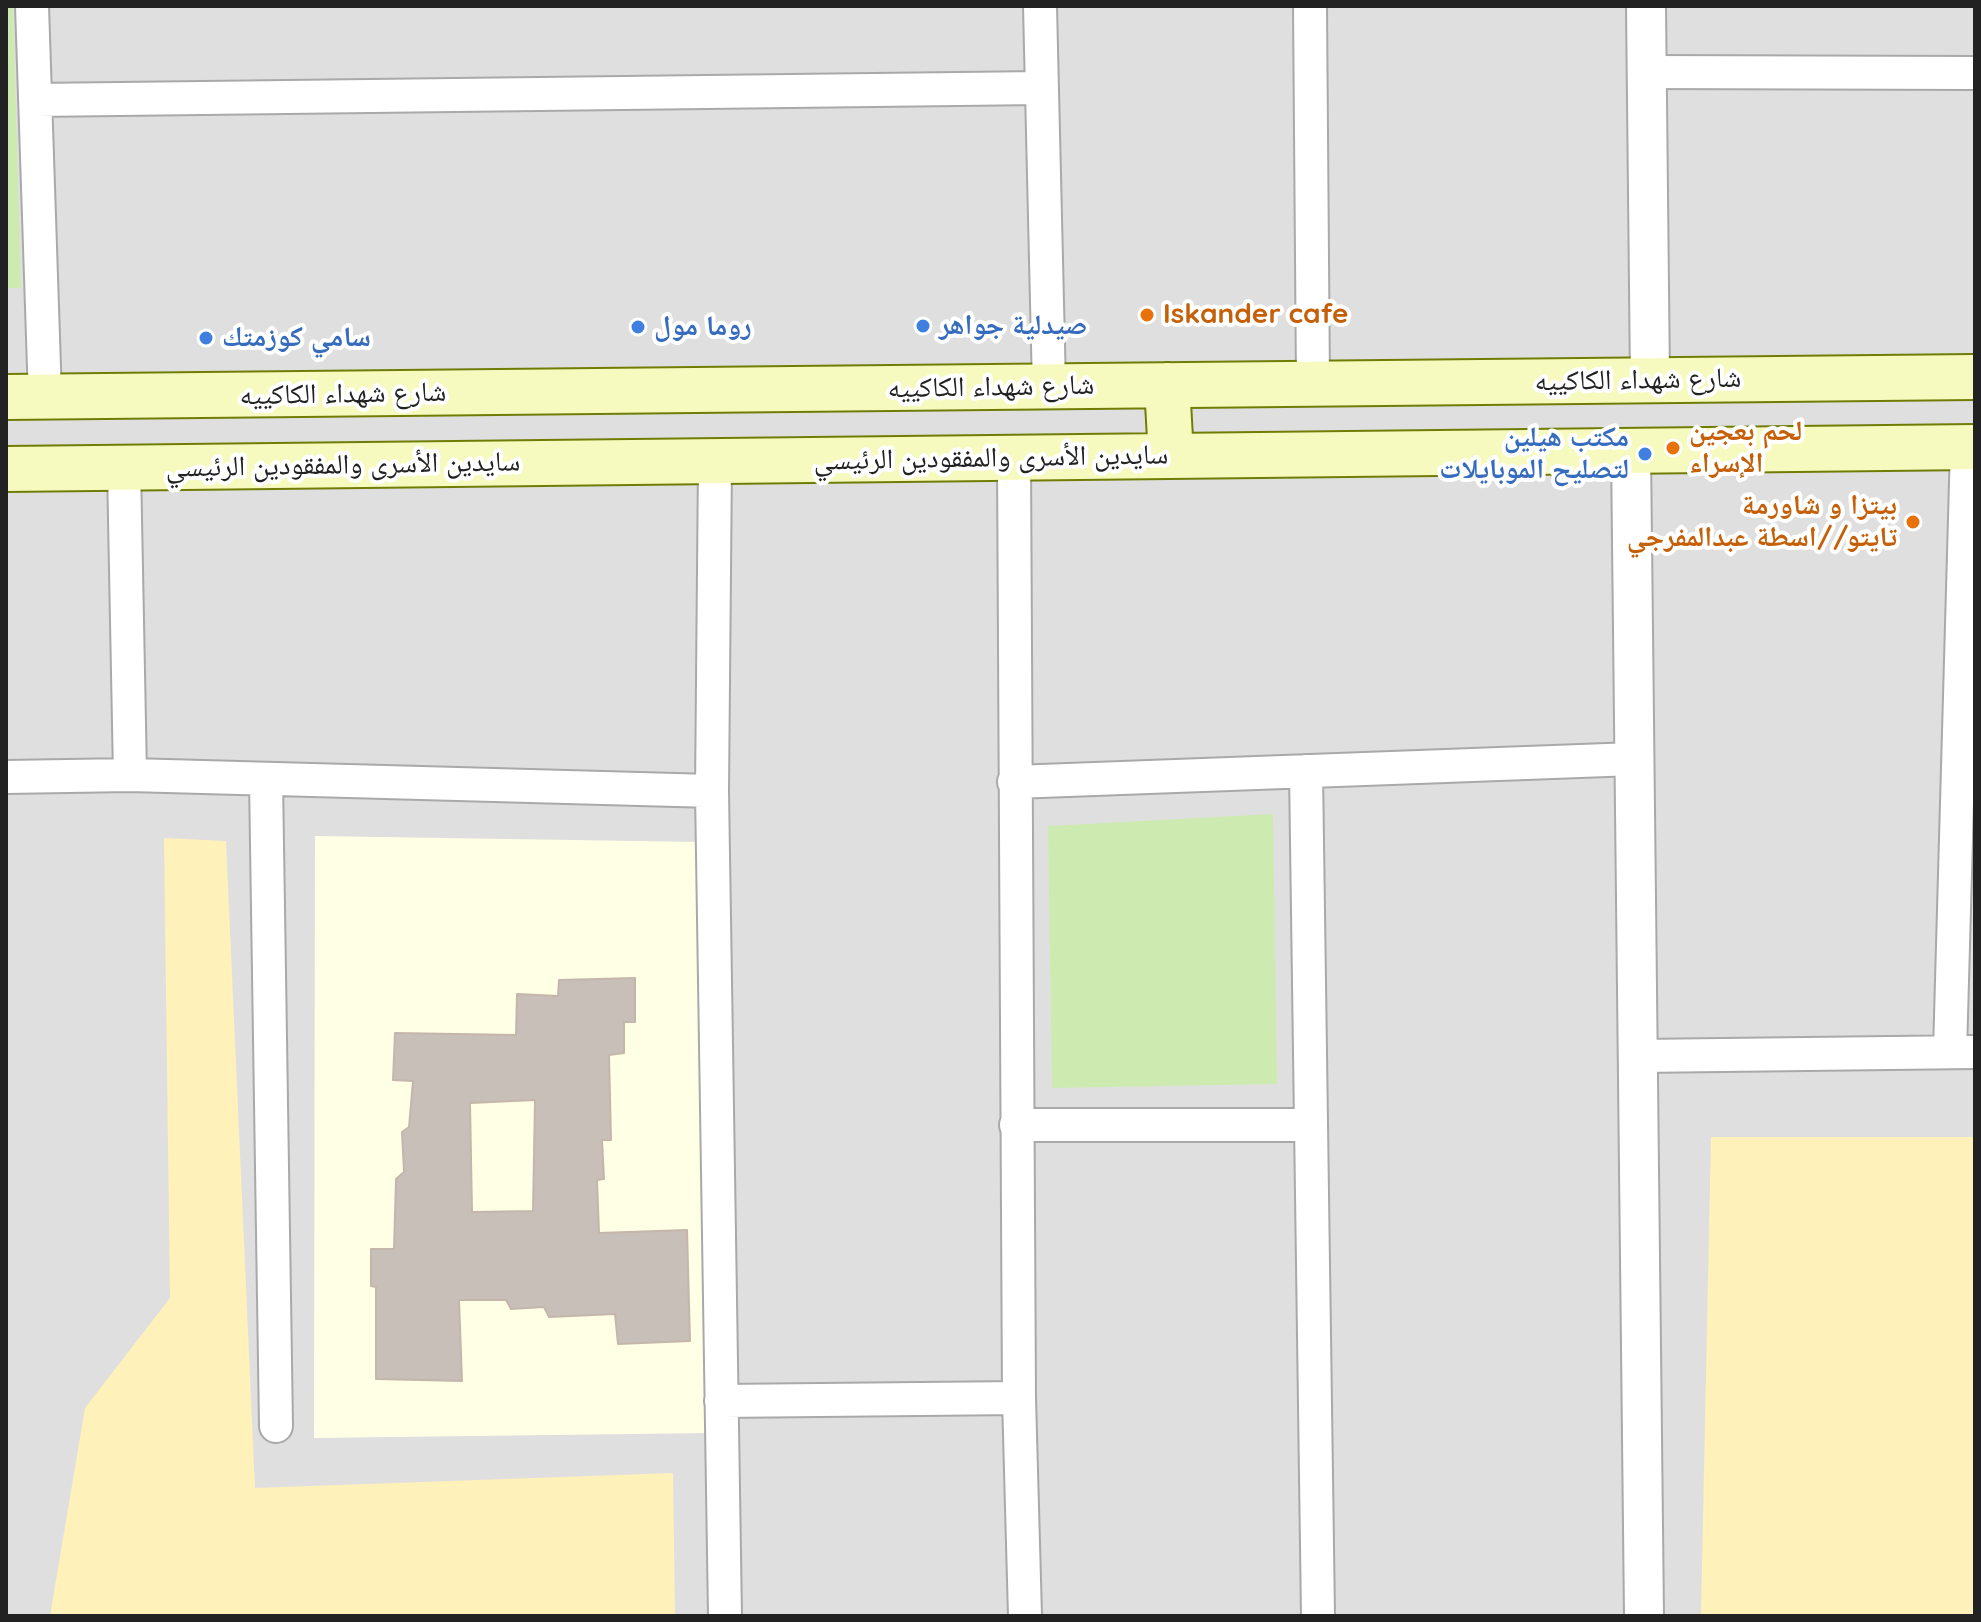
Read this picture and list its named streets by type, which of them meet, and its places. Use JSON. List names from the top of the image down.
{
  "streets": {
    "main road": ["شارع شهداء الكاكييه", "سايدين الأسرى والمفقودين الرئيسي"]
  },
  "places": [
    "Iskander cafe",
    "صيدلية جواهر",
    "روما مول",
    "سامي كوزمتك",
    "لحم بعجين الإسراء",
    "مكتب هيلين لتصليح الموبايلات",
    "بيتزا و شاورمة تايتو//اسطة عبدالمفرجي"
  ]
}
